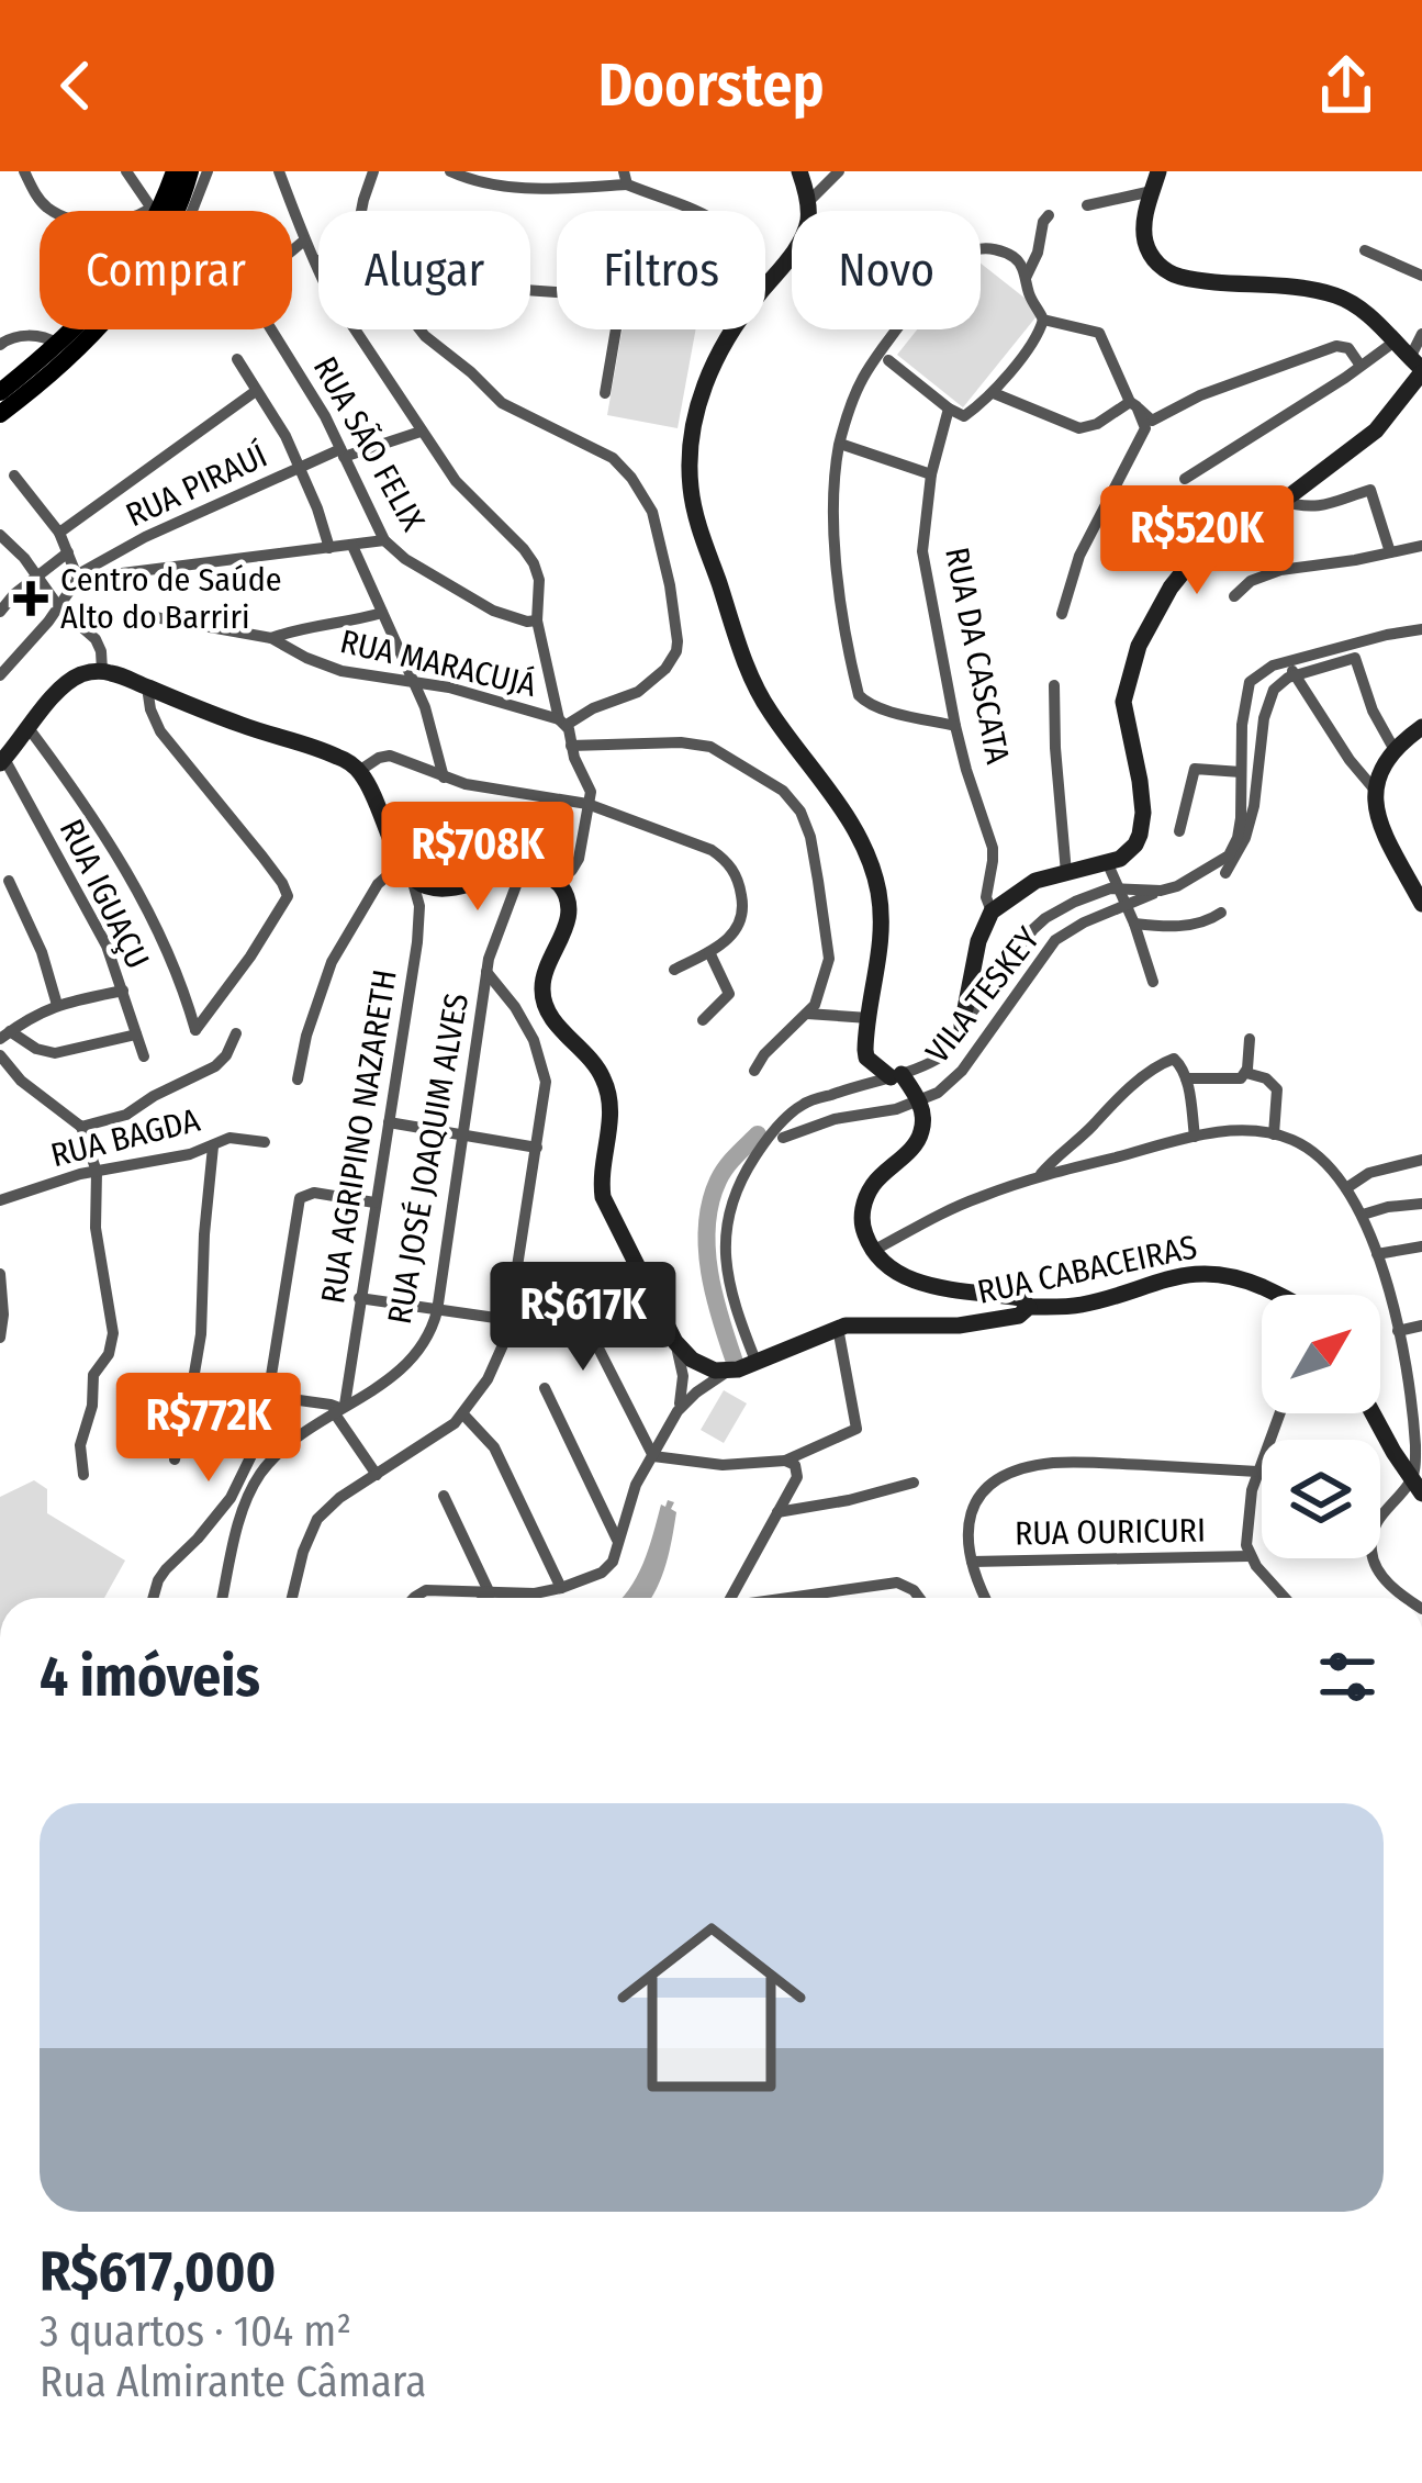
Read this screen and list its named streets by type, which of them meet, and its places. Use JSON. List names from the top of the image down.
{
  "streets": {
    "main road": ["RUA CABACEIRAS"],
    "street": [
      "RUA SÃO FELIX",
      "RUA PIRAUÍ",
      "RUA DA CASCATA",
      "RUA MARACUJÁ",
      "RUA IGUAÇU",
      "VILA TESKEY",
      "RUA AGRIPINO NAZARETH",
      "RUA BAGDA",
      "RUA JOSÉ JOAQUIM ALVES",
      "RUA OURICURI"
    ]
  },
  "crossings": [
    ["RUA SÃO FELIX", "RUA PIRAUÍ"],
    ["RUA AGRIPINO NAZARETH", "RUA JOSÉ JOAQUIM ALVES"]
  ],
  "places": {
    "health": ["Centro de Saúde Alto do Barriri"]
  },
  "north": "top right",
  "page": {
    "header": "Doorstep",
    "chip": [
      "Comprar",
      "Alugar",
      "Filtros",
      "Novo"
    ],
    "price": [
      "R$520K",
      "R$708K",
      "R$617K",
      "R$772K"
    ],
    "heading": "4 imóveis",
    "list": [
      {
        "name": "R$617,000",
        "note": "3 quartos · 104 m² · Rua Almirante Câmara"
      }
    ]
  }
}
